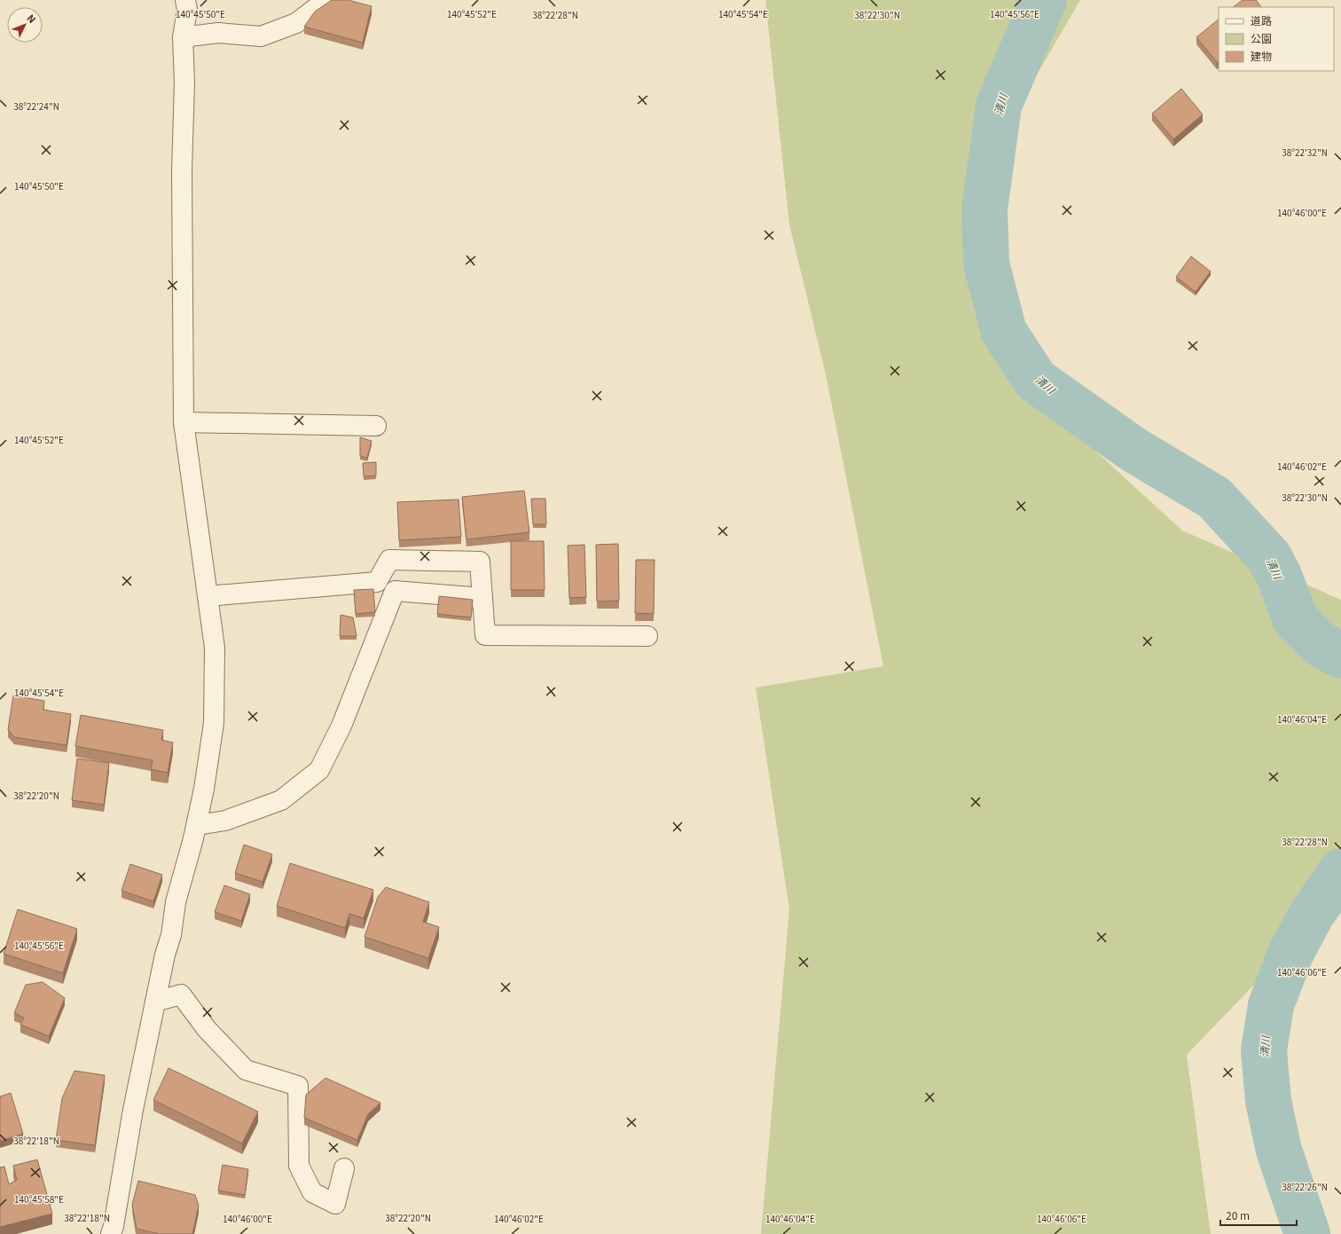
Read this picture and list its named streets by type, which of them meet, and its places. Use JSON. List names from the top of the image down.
{
  "water": ["清川"],
  "legend": ["道路", "公園", "建物"],
  "scale_bar": "20 m",
  "north": "top right",
  "coordinates": [
    "140°45'50\"E",
    "140°45'52\"E",
    "140°45'54\"E",
    "140°45'56\"E",
    "38°22'30\"N",
    "38°22'28\"N",
    "38°22'24\"N",
    "38°22'32\"N",
    "140°46'00\"E",
    "140°46'02\"E",
    "140°46'04\"E",
    "38°22'20\"N",
    "140°46'06\"E",
    "38°22'18\"N",
    "38°22'26\"N",
    "140°45'58\"E"
  ]
}
